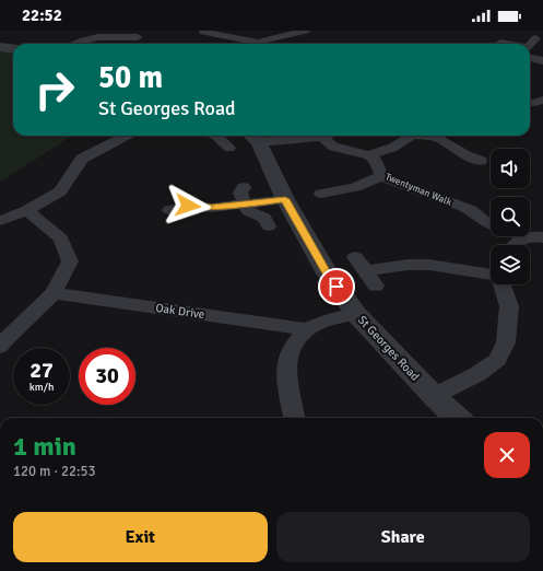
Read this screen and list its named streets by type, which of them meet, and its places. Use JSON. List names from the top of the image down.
{
  "streets": {
    "street": ["Twentyman Walk", "Oak Drive", "St Georges Road"]
  },
  "page": {
    "status": "22:52",
    "turn": ["50 m", "St Georges Road"],
    "speed": "27 km/h",
    "limit": "30",
    "heading": ["1 min", "120 m · 22:53"],
    "buttons": ["Exit", "Share"]
  }
}
